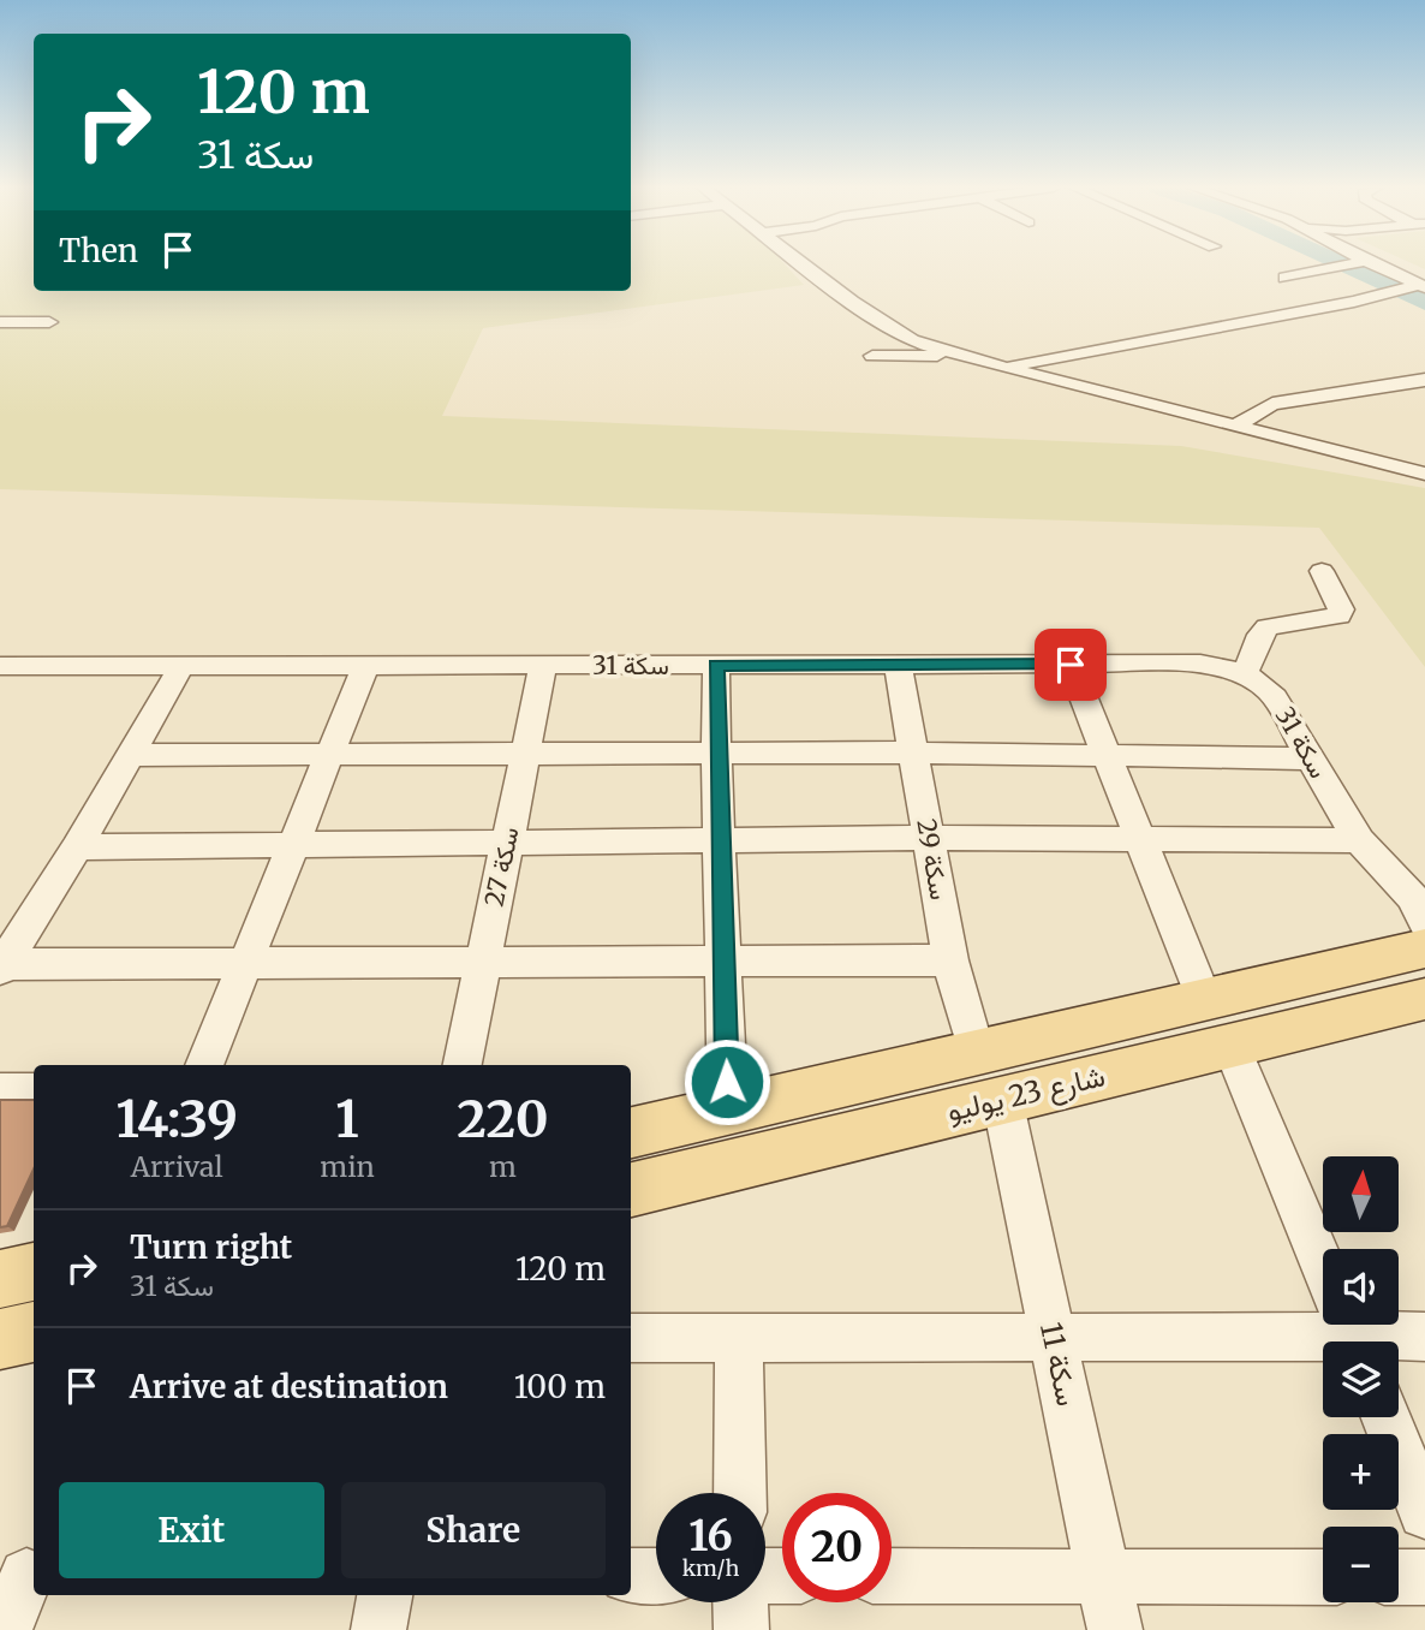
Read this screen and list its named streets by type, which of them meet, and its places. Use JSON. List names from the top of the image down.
{
  "streets": {
    "main road": ["شارع 23 يوليو"],
    "street": [
      "سكة 31",
      "سكة 29",
      "سكة 27",
      "سكة 11"
    ]
  },
  "crossings": [
    ["سكة 31", "سكة 29"],
    ["سكة 31", "سكة 27"],
    ["سكة 31", "شارع 23 يوليو"],
    ["سكة 29", "شارع 23 يوليو"],
    ["شارع 23 يوليو", "سكة 11"]
  ],
  "north": "top",
  "page": {
    "turn": ["120 m", "سكة 31"],
    "then": "Then",
    "eta": [
      "14:39",
      "Arrival",
      "1",
      "min",
      "220",
      "m"
    ],
    "map_buttons": ["+", "−"],
    "list": [
      {
        "name": "Turn right",
        "note": "سكة 31",
        "value": "120 m"
      },
      {
        "name": "Arrive at destination",
        "value": "100 m"
      }
    ],
    "buttons": ["Exit", "Share"],
    "speed": "16 km/h",
    "limit": "20"
  }
}
